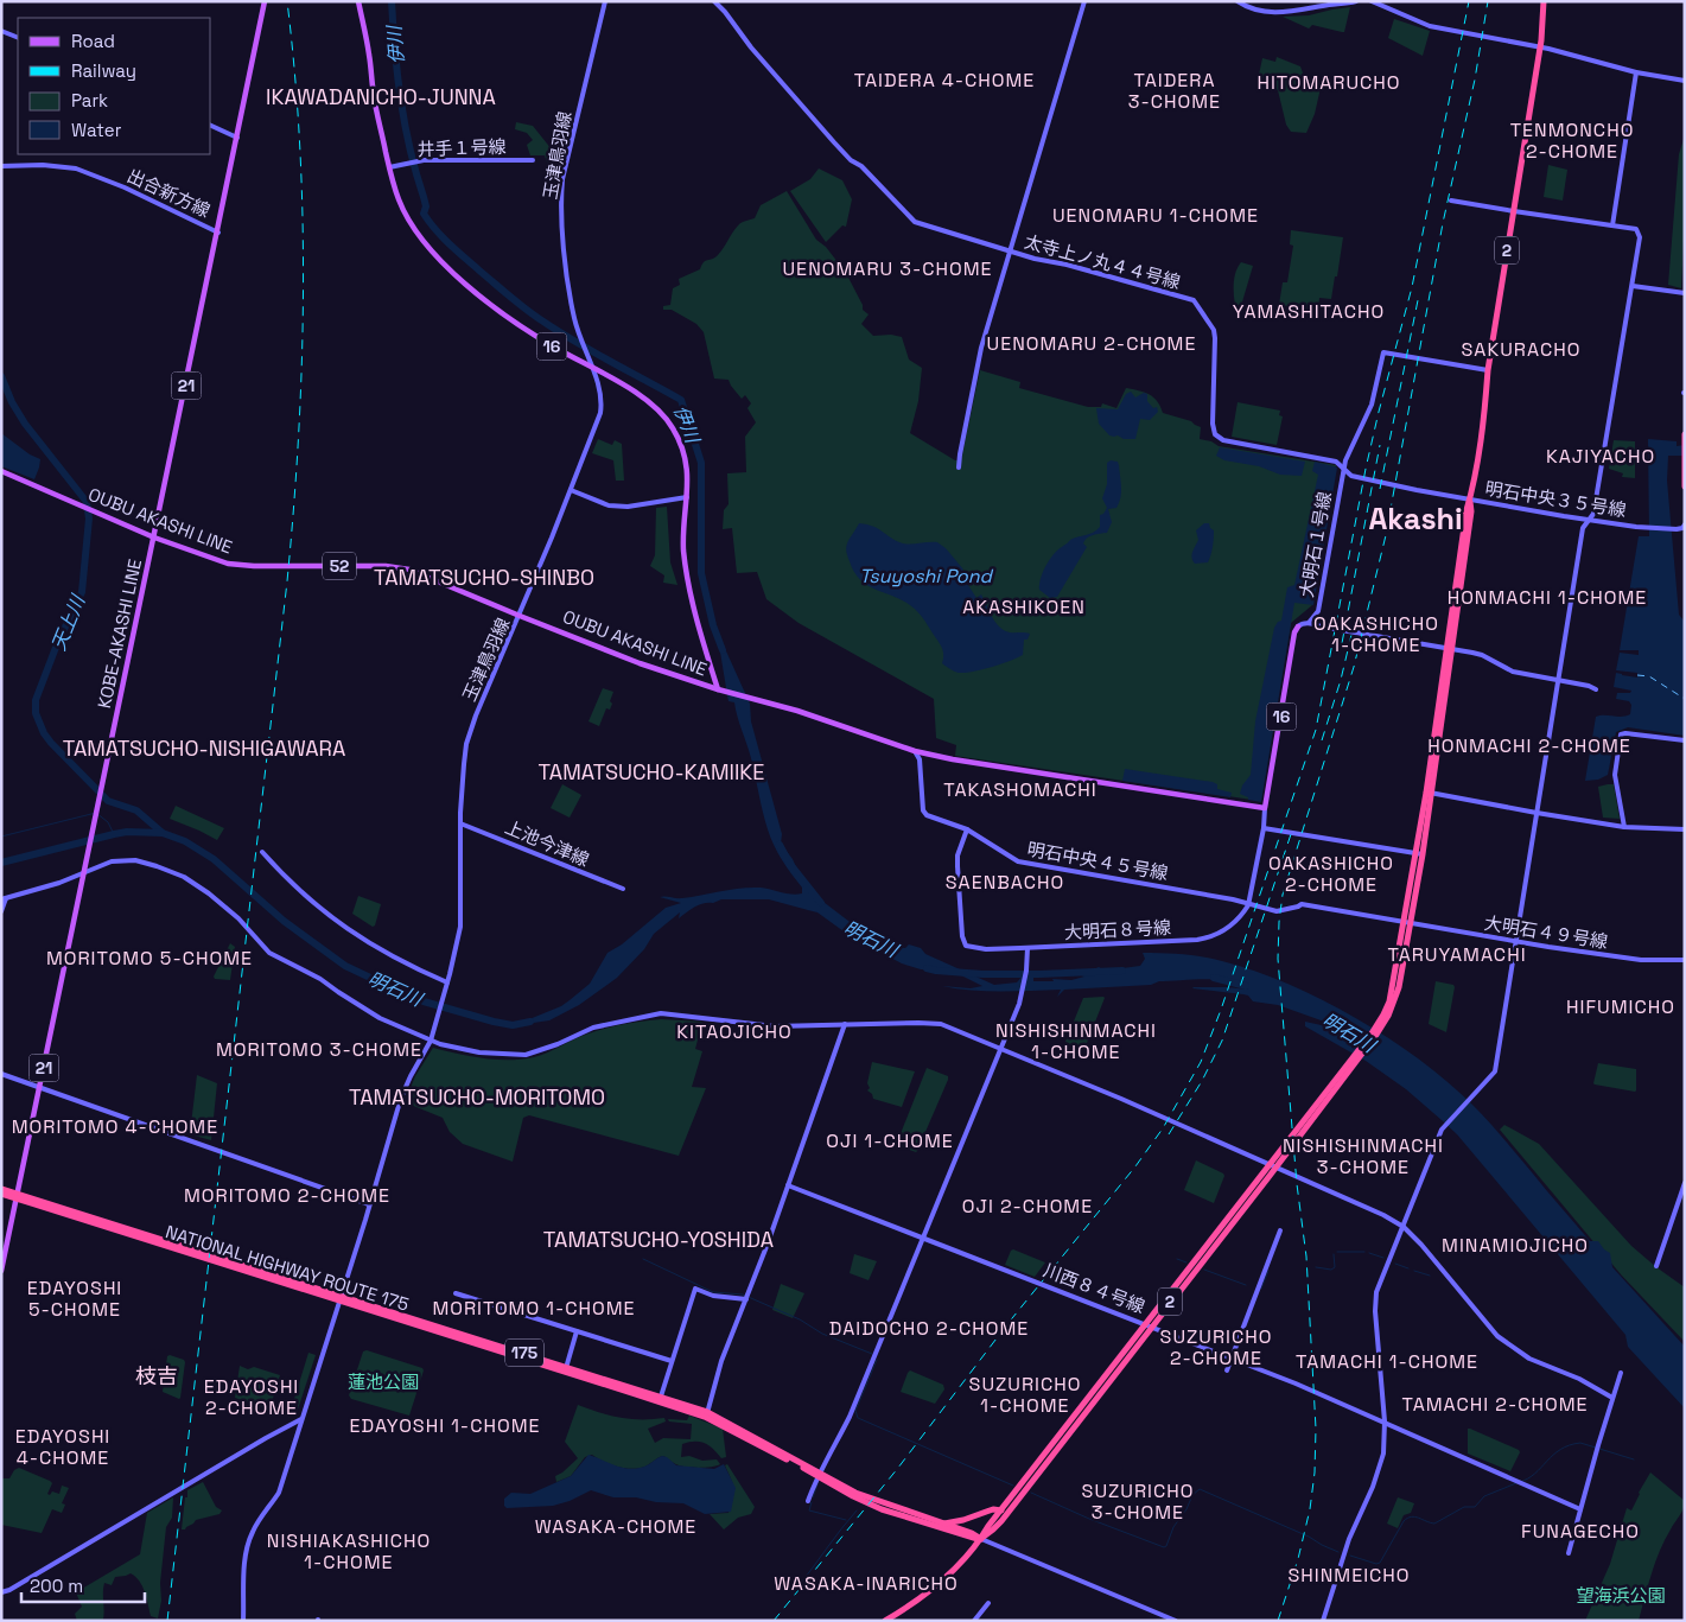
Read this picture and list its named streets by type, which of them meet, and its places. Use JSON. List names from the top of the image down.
{
  "streets": {
    "highway": ["2", "NATIONAL HIGHWAY ROUTE 175", "175"],
    "main road": [
      "16",
      "21",
      "OUBU AKASHI LINE",
      "52",
      "KOBE-AKASHI LINE"
    ],
    "street": [
      "井手１号線",
      "玉津鳥羽線",
      "出合新方線",
      "太寺上ノ丸４４号線",
      "明石中央３５号線",
      "大明石１号線",
      "上池今津線",
      "明石中央４５号線",
      "大明石８号線",
      "大明石４９号線",
      "川西８４号線"
    ]
  },
  "crossings": [
    ["井手１号線", "16"],
    ["玉津鳥羽線", "16"],
    ["玉津鳥羽線", "OUBU AKASHI LINE"],
    ["玉津鳥羽線", "上池今津線"],
    ["玉津鳥羽線", "NATIONAL HIGHWAY ROUTE 175"],
    ["出合新方線", "KOBE-AKASHI LINE"],
    ["2", "明石中央３５号線"],
    ["2", "大明石１号線"],
    ["2", "大明石４９号線"],
    ["2", "NATIONAL HIGHWAY ROUTE 175"],
    ["2", "川西８４号線"],
    ["2", "175"],
    ["太寺上ノ丸４４号線", "明石中央３５号線"],
    ["太寺上ノ丸４４号線", "大明石１号線"],
    ["16", "OUBU AKASHI LINE"],
    ["OUBU AKASHI LINE", "KOBE-AKASHI LINE"],
    ["OUBU AKASHI LINE", "明石中央４５号線"],
    ["KOBE-AKASHI LINE", "NATIONAL HIGHWAY ROUTE 175"],
    ["明石中央４５号線", "大明石８号線"],
    ["明石中央４５号線", "大明石４９号線"],
    ["NATIONAL HIGHWAY ROUTE 175", "175"]
  ],
  "districts": [
    "TAIDERA 4-CHOME",
    "TAIDERA 3-CHOME",
    "HITOMARUCHO",
    "IKAWADANICHO-JUNNA",
    "TENMONCHO 2-CHOME",
    "UENOMARU 1-CHOME",
    "UENOMARU 3-CHOME",
    "YAMASHITACHO",
    "UENOMARU 2-CHOME",
    "SAKURACHO",
    "KAJIYACHO",
    "Akashi",
    "TAMATSUCHO-SHINBO",
    "HONMACHI 1-CHOME",
    "AKASHIKOEN",
    "OAKASHICHO 1-CHOME",
    "HONMACHI 2-CHOME",
    "TAMATSUCHO-NISHIGAWARA",
    "TAMATSUCHO-KAMIIKE",
    "TAKASHOMACHI",
    "OAKASHICHO 2-CHOME",
    "SAENBACHO",
    "TARUYAMACHI",
    "MORITOMO 5-CHOME",
    "HIFUMICHO",
    "NISHISHINMACHI 1-CHOME",
    "KITAOJICHO",
    "MORITOMO 3-CHOME",
    "TAMATSUCHO-MORITOMO",
    "MORITOMO 4-CHOME",
    "OJI 1-CHOME",
    "NISHISHINMACHI 3-CHOME",
    "MORITOMO 2-CHOME",
    "OJI 2-CHOME",
    "TAMATSUCHO-YOSHIDA",
    "MINAMIOJICHO",
    "EDAYOSHI 5-CHOME",
    "MORITOMO 1-CHOME",
    "DAIDOCHO 2-CHOME",
    "SUZURICHO 2-CHOME",
    "TAMACHI 1-CHOME",
    "枝吉",
    "SUZURICHO 1-CHOME",
    "EDAYOSHI 2-CHOME",
    "TAMACHI 2-CHOME",
    "EDAYOSHI 1-CHOME",
    "EDAYOSHI 4-CHOME",
    "SUZURICHO 3-CHOME",
    "WASAKA-CHOME",
    "FUNAGECHO",
    "NISHIAKASHICHO 1-CHOME",
    "SHINMEICHO",
    "WASAKA-INARICHO"
  ],
  "water": [
    "伊川",
    "Tsuyoshi Pond",
    "天上川",
    "明石川"
  ],
  "parks": ["蓮池公園", "望海浜公園"],
  "legend": [
    "Road",
    "Railway",
    "Park",
    "Water"
  ],
  "scale_bar": "200 m"
}
